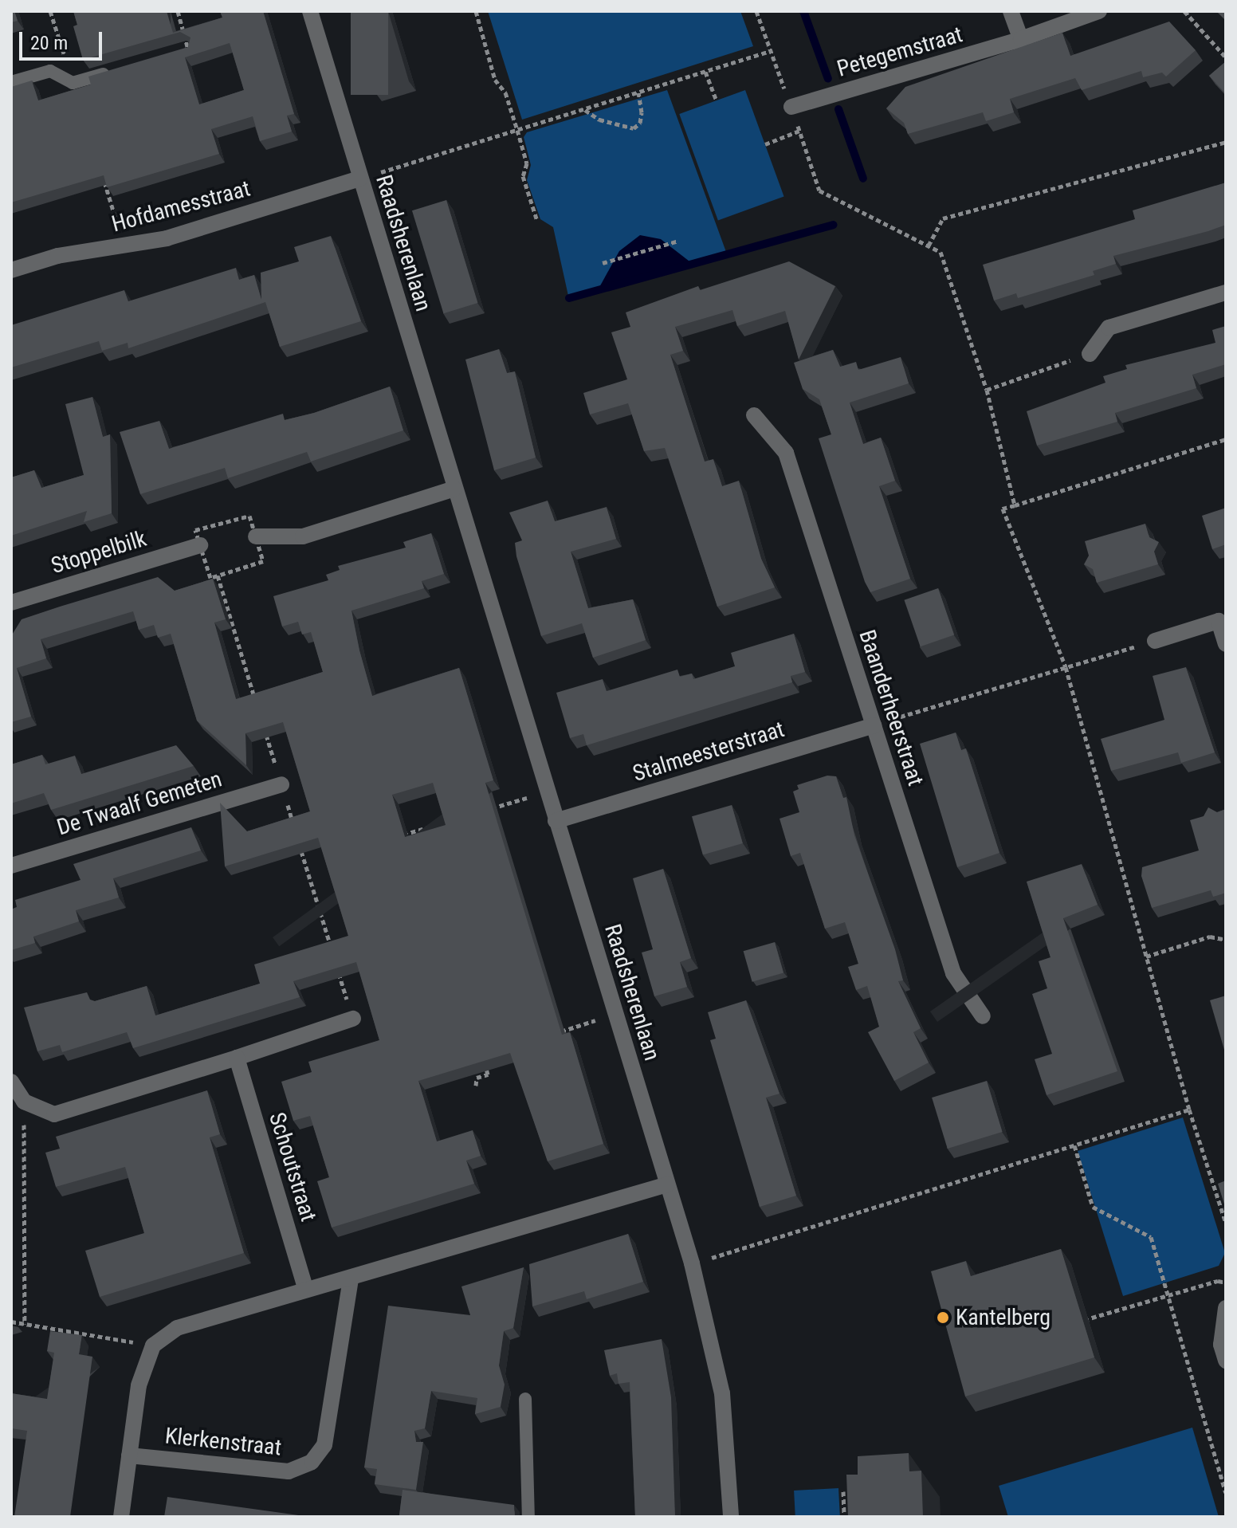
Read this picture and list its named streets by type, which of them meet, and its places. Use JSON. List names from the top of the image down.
{
  "streets": {
    "street": [
      "Petegemstraat",
      "Hofdamesstraat",
      "Raadsherenlaan",
      "Stoppelbilk",
      "Baanderheerstraat",
      "Stalmeesterstraat",
      "De Twaalf Gemeten",
      "Schoutstraat",
      "Klerkenstraat"
    ]
  },
  "crossings": [
    ["Hofdamesstraat", "Raadsherenlaan"],
    ["Raadsherenlaan", "Stalmeesterstraat"],
    ["Baanderheerstraat", "Stalmeesterstraat"]
  ],
  "places": ["Kantelberg"],
  "scale_bar": "20 m"
}
